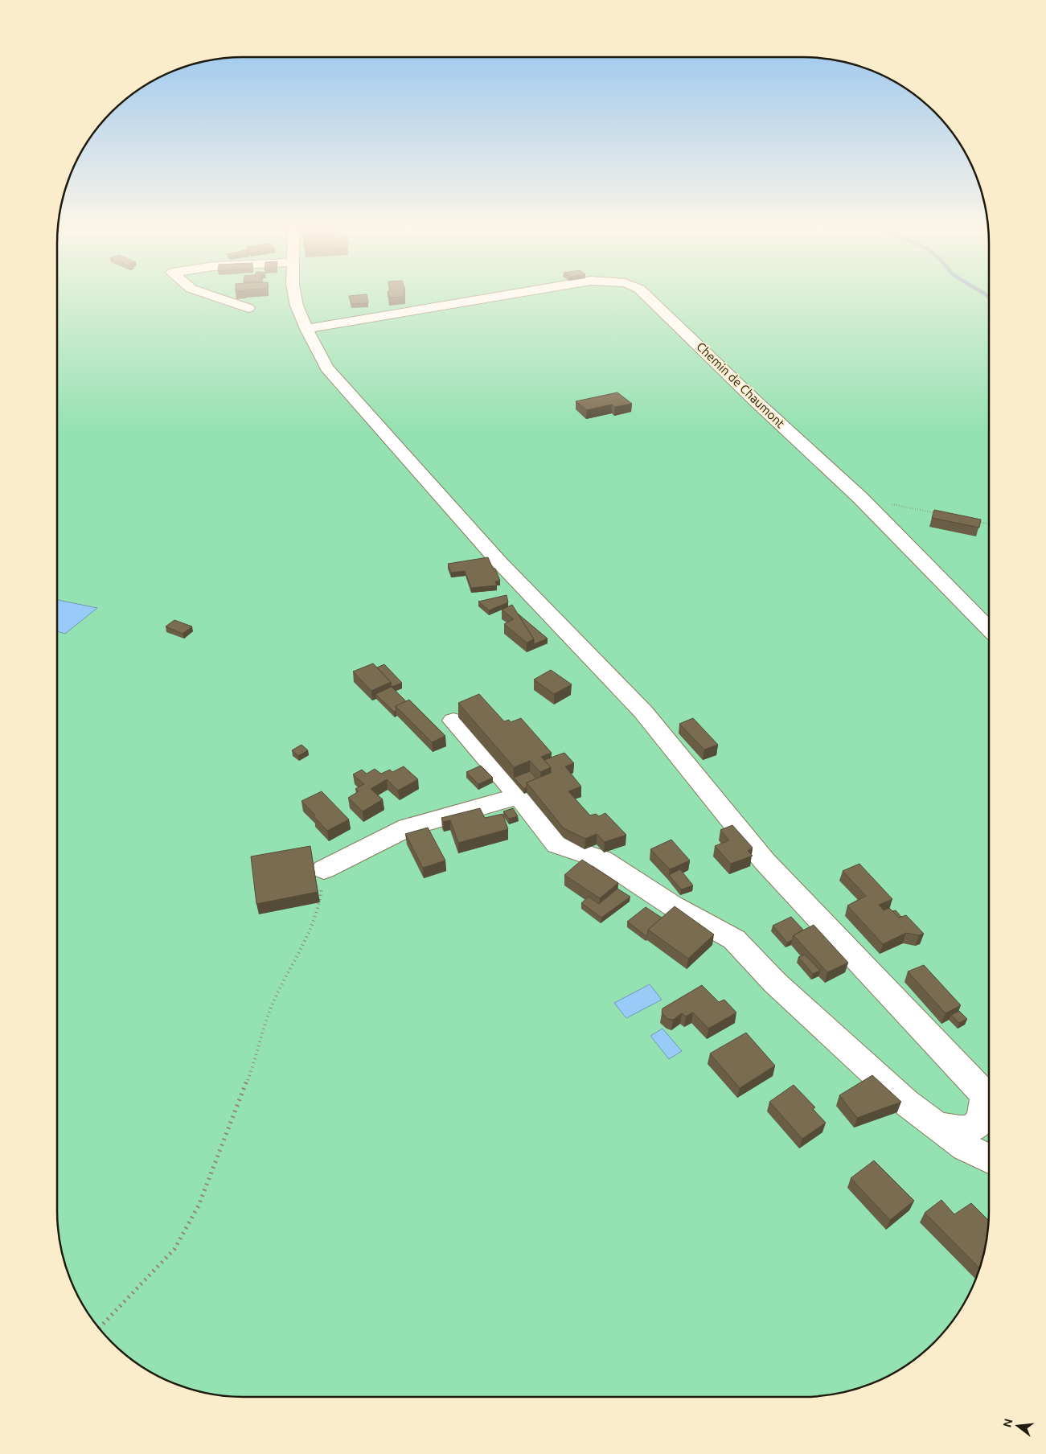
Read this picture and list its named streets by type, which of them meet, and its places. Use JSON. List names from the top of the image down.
{
  "streets": {
    "street": ["Chemin de Chaumont"]
  },
  "north": "left"
}
